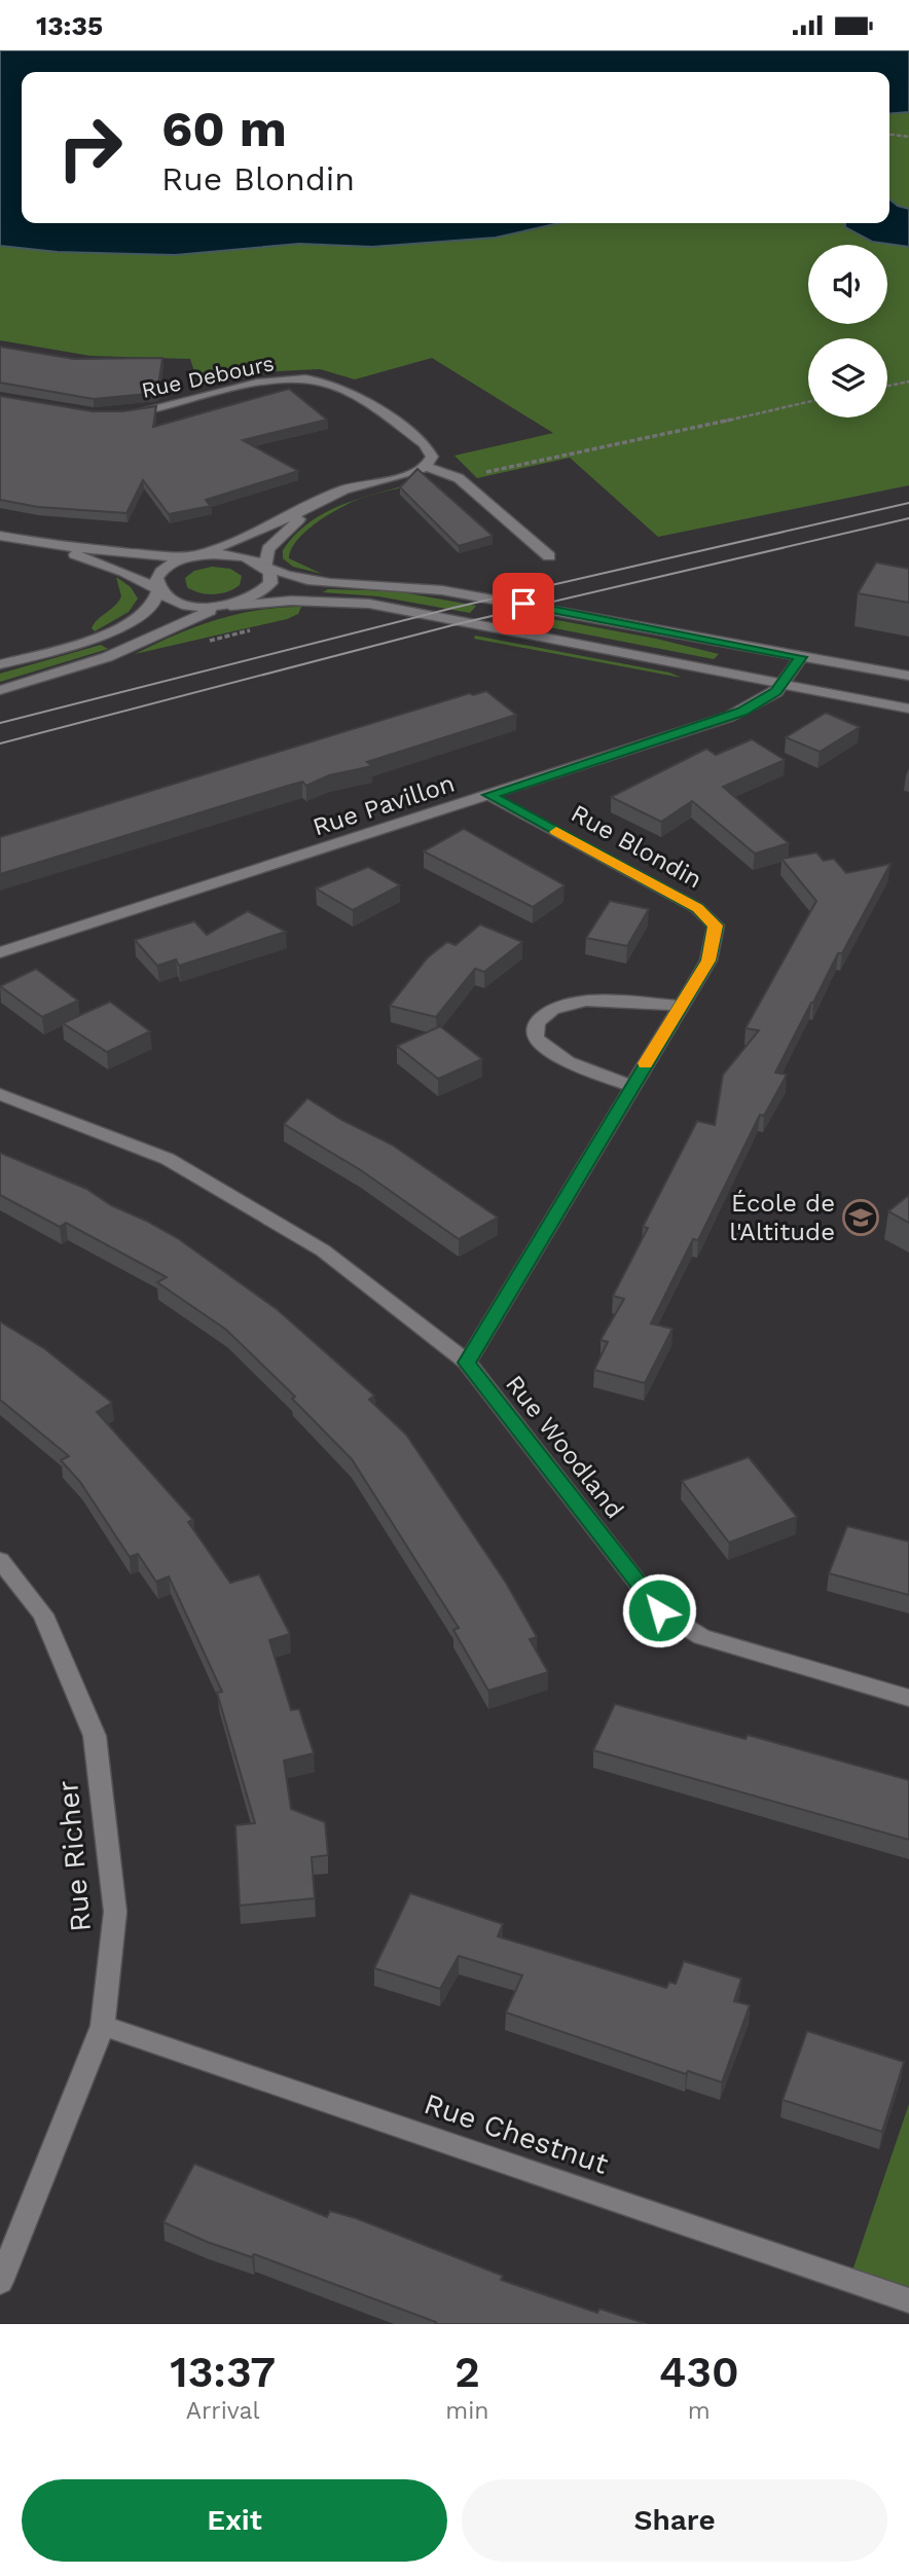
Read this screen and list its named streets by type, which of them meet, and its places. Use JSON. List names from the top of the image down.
{
  "streets": {
    "street": [
      "Rue Debours",
      "Rue Pavillon",
      "Rue Blondin",
      "Rue Woodland",
      "Rue Richer",
      "Rue Chestnut"
    ]
  },
  "crossings": [
    ["Rue Pavillon", "Rue Blondin"],
    ["Rue Blondin", "Rue Woodland"],
    ["Rue Richer", "Rue Chestnut"]
  ],
  "places": {
    "school or university": ["École de l'Altitude"]
  },
  "page": {
    "status": "13:35",
    "turn": ["60 m", "Rue Blondin"],
    "eta": [
      "13:37",
      "Arrival",
      "2",
      "min",
      "430",
      "m"
    ],
    "buttons": ["Exit", "Share"]
  }
}
